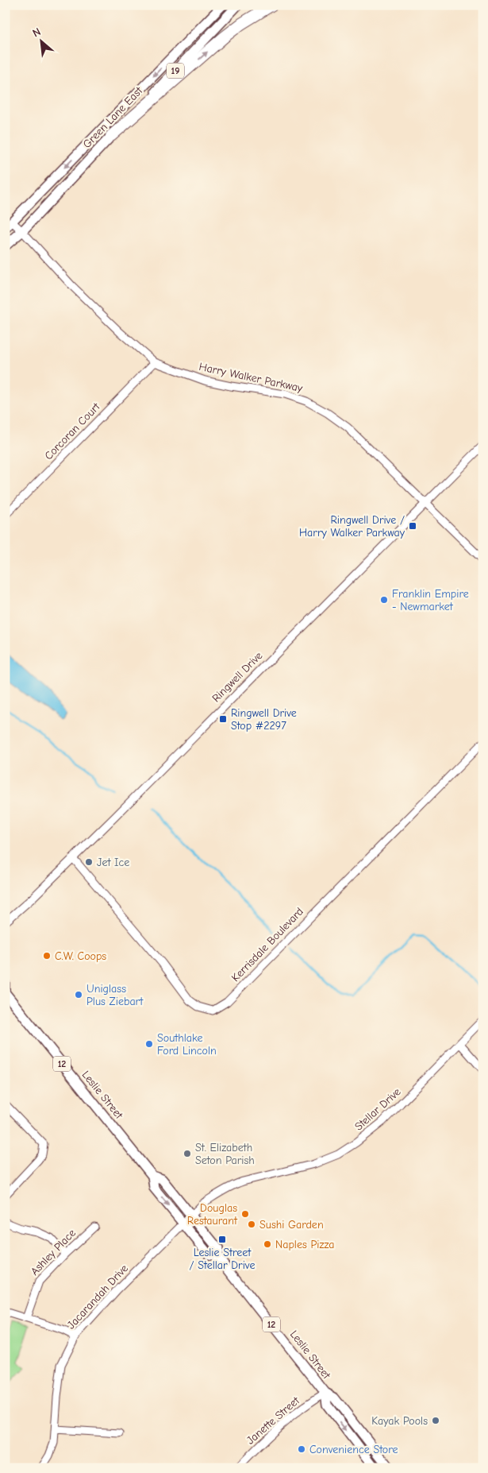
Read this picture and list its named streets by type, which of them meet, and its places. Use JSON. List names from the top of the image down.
{
  "streets": {
    "main road": [
      "19",
      "Green Lane East",
      "12",
      "Leslie Street"
    ],
    "street": [
      "Harry Walker Parkway",
      "Corcoran Court",
      "Ringwell Drive",
      "Kerrisdale Boulevard",
      "Stellar Drive",
      "Ashley Place",
      "Jacarandah Drive",
      "Janette Street"
    ]
  },
  "crossings": [
    ["Green Lane East", "Harry Walker Parkway"],
    ["Harry Walker Parkway", "Corcoran Court"],
    ["Harry Walker Parkway", "Ringwell Drive"],
    ["Ringwell Drive", "Kerrisdale Boulevard"],
    ["Leslie Street", "Stellar Drive"],
    ["Leslie Street", "Jacarandah Drive"],
    ["Leslie Street", "Janette Street"],
    ["Stellar Drive", "Jacarandah Drive"]
  ],
  "places": {
    "transit": ["Ringwell Drive / Harry Walker Parkway", "Ringwell Drive Stop #2297", "Leslie Street / Stellar Drive"],
    "other": [
      "Franklin Empire - Newmarket",
      "Jet Ice",
      "C.W. Coops",
      "Uniglass Plus Ziebart",
      "Southlake Ford Lincoln",
      "St. Elizabeth Seton Parish",
      "Douglas Restaurant",
      "Sushi Garden",
      "Naples Pizza",
      "Kayak Pools",
      "Convenience Store"
    ]
  },
  "north": "top left"
}
